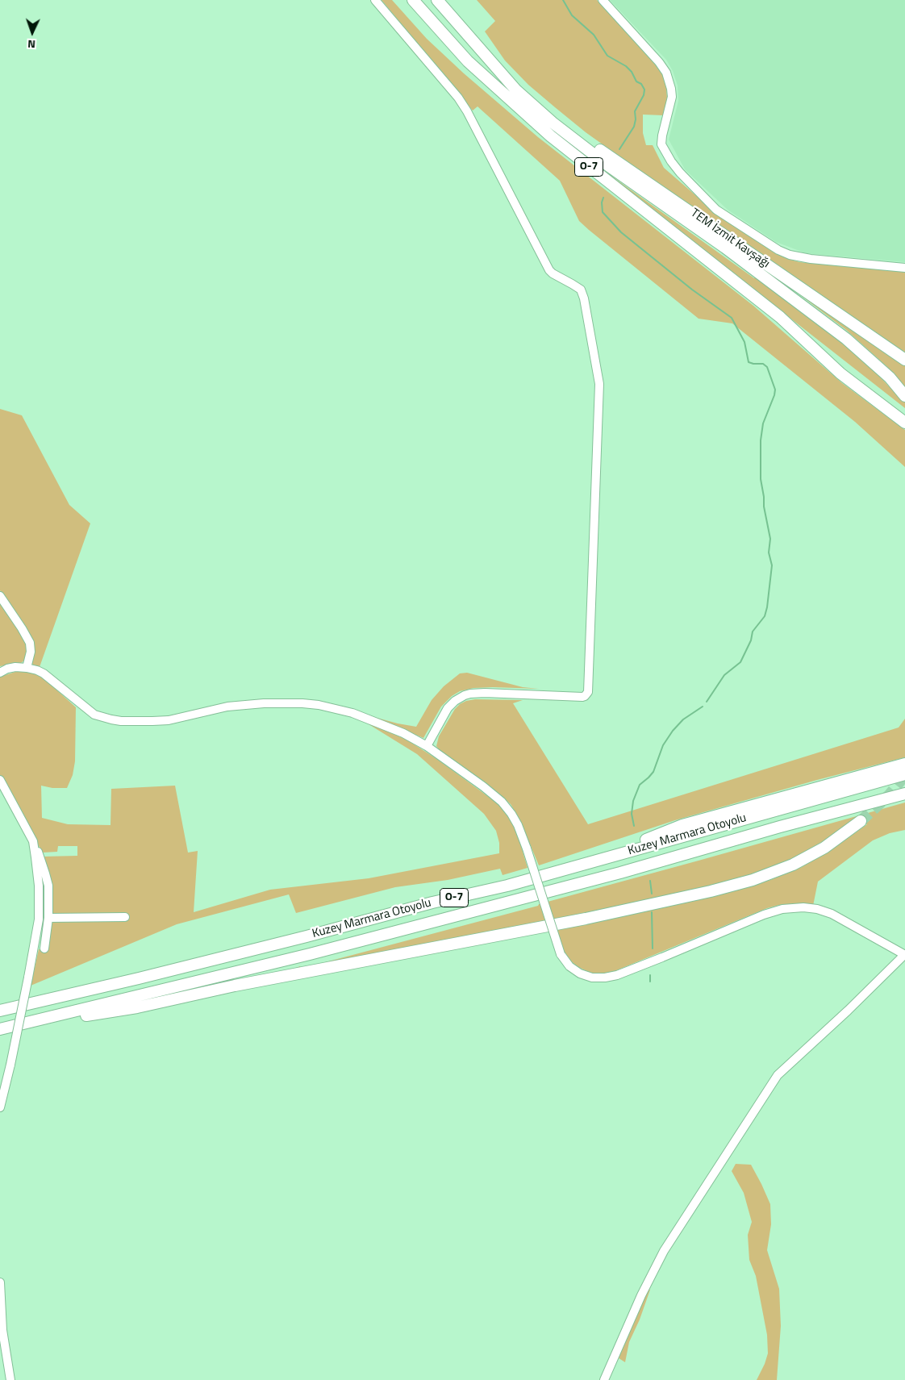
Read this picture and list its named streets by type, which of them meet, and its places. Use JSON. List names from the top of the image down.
{
  "streets": {
    "highway": ["O-7", "TEM İzmit Kavşağı", "Kuzey Marmara Otoyolu"]
  },
  "crossings": [
    ["O-7", "TEM İzmit Kavşağı"]
  ],
  "north": "bottom"
}
